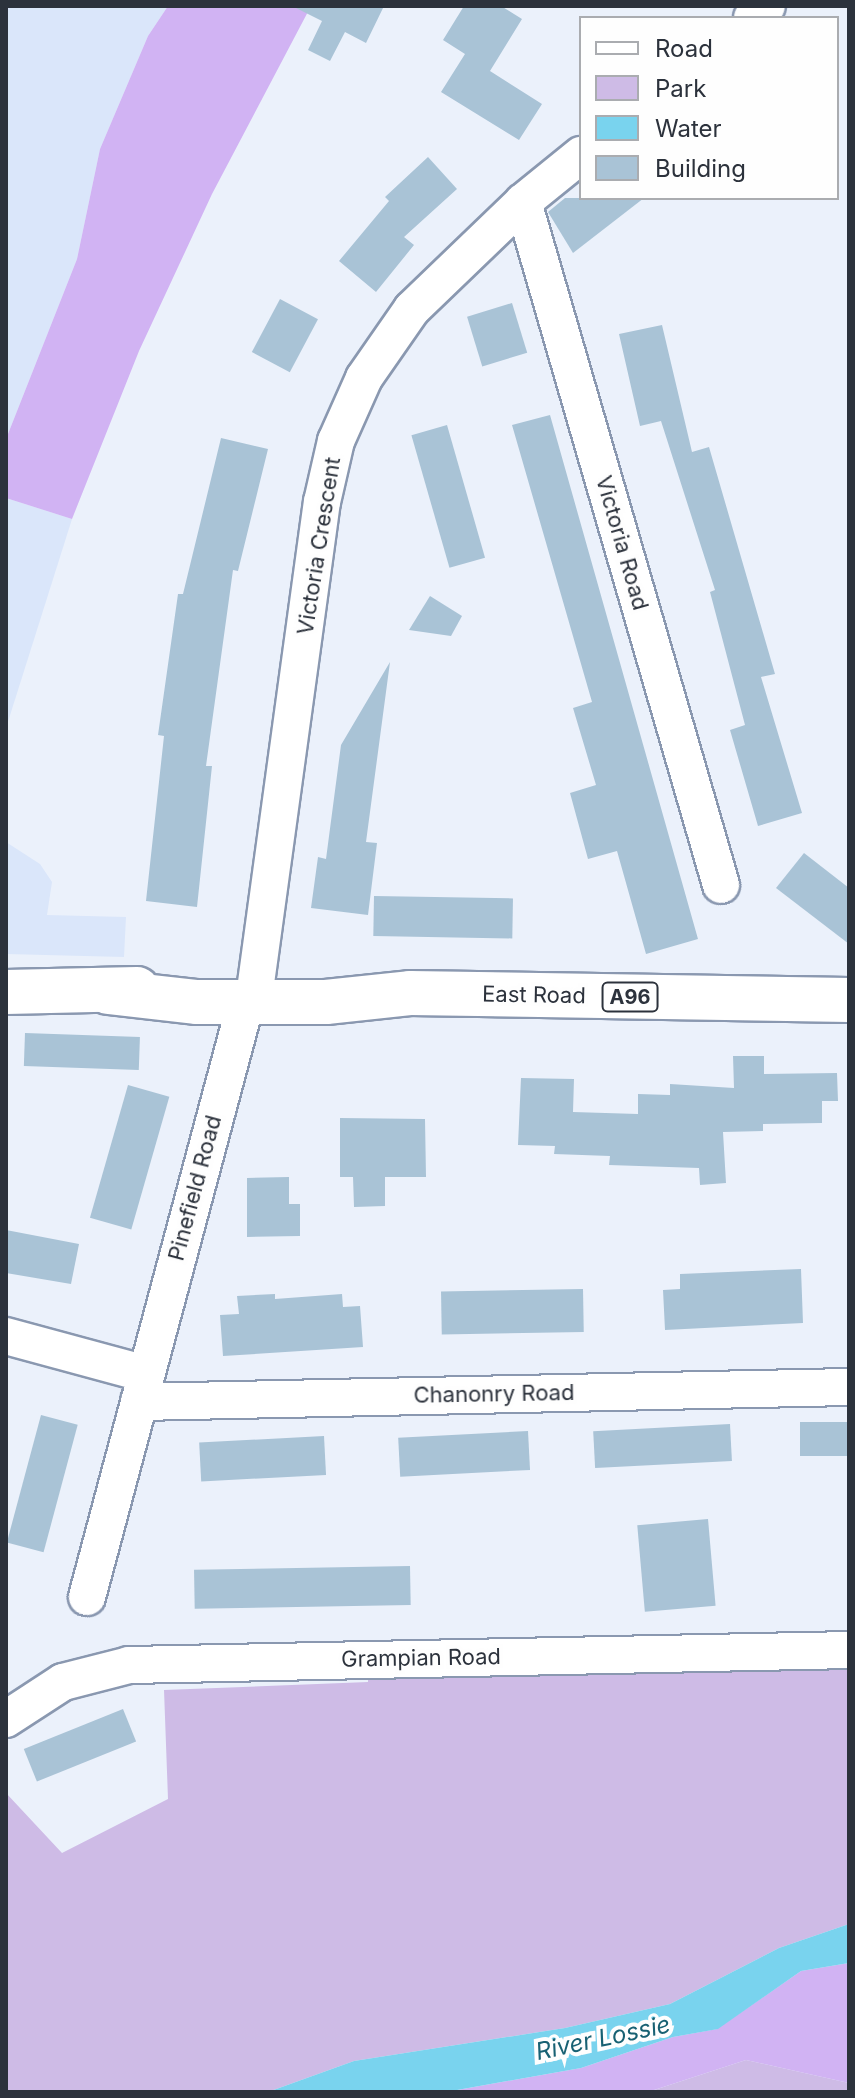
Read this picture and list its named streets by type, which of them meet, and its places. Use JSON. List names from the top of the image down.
{
  "streets": {
    "highway": ["East Road", "A96"],
    "street": [
      "Victoria Road",
      "Victoria Crescent",
      "Pinefield Road",
      "Chanonry Road",
      "Grampian Road"
    ]
  },
  "crossings": [
    ["Victoria Road", "Victoria Crescent"],
    ["Victoria Crescent", "East Road"],
    ["Victoria Crescent", "A96"],
    ["Victoria Crescent", "Pinefield Road"],
    ["East Road", "A96"],
    ["East Road", "Pinefield Road"],
    ["A96", "Pinefield Road"],
    ["Pinefield Road", "Chanonry Road"]
  ],
  "water": ["River Lossie"],
  "legend": [
    "Road",
    "Park",
    "Water",
    "Building"
  ]
}
